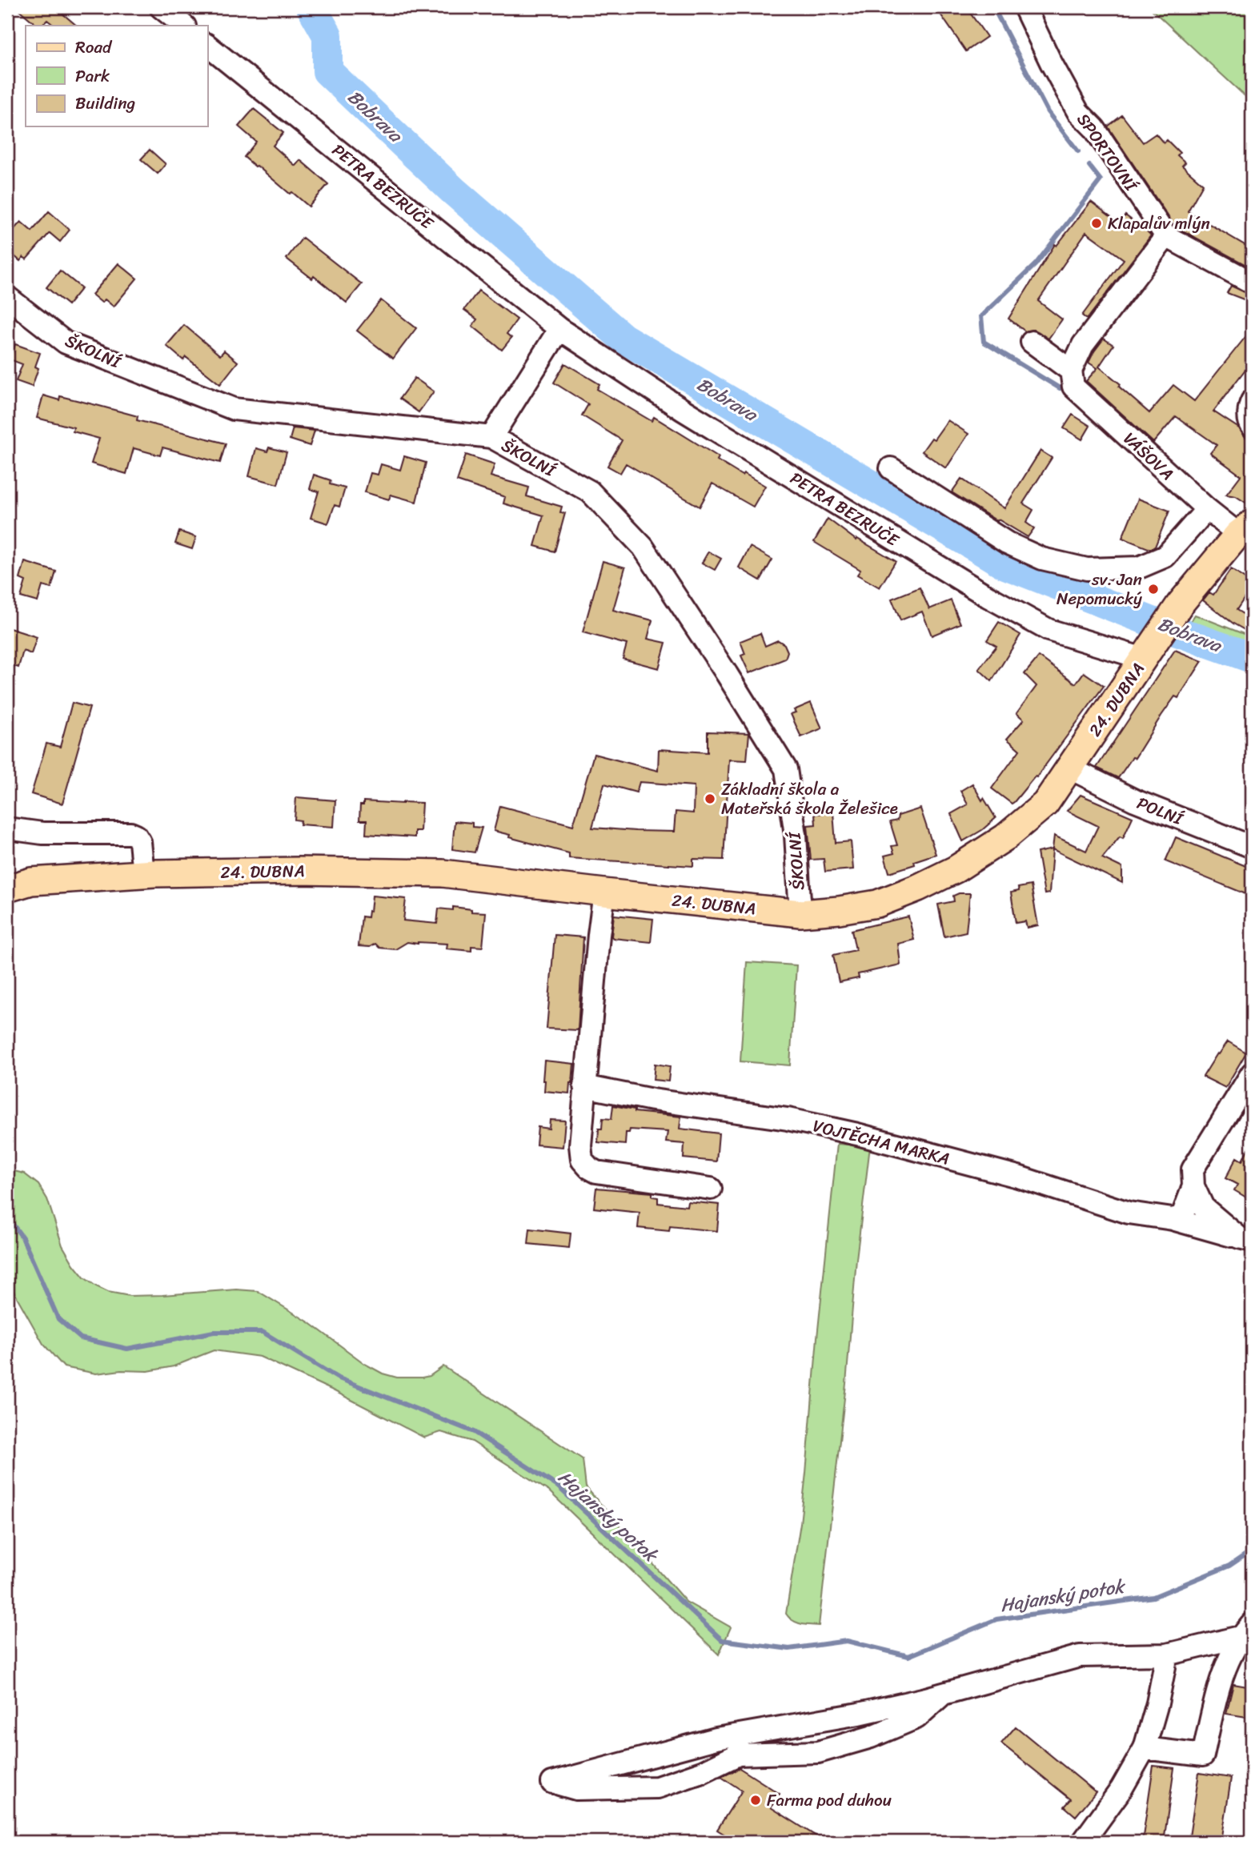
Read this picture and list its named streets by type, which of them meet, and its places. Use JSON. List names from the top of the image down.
{
  "streets": {
    "main road": ["24. DUBNA"],
    "street": [
      "SPORTOVNÍ",
      "PETRA BEZRUČE",
      "ŠKOLNÍ",
      "VÁŠOVA",
      "POLNÍ",
      "VOJTĚCHA MARKA"
    ]
  },
  "crossings": [
    ["PETRA BEZRUČE", "24. DUBNA"],
    ["ŠKOLNÍ", "24. DUBNA"],
    ["VÁŠOVA", "24. DUBNA"],
    ["24. DUBNA", "POLNÍ"]
  ],
  "water": ["Bobrava", "Hajanský potok"],
  "places": [
    "Klapalův mlýn",
    "sv. Jan Nepomucký",
    "Základní škola a Mateřská škola Želešice",
    "Farma pod duhou"
  ],
  "legend": ["Road", "Park", "Building"]
}
